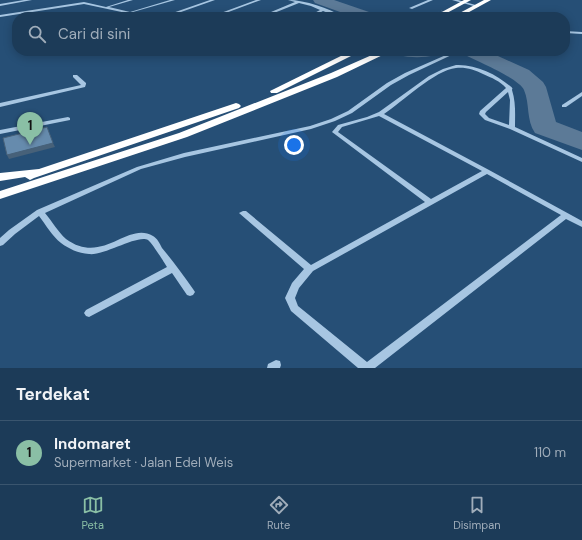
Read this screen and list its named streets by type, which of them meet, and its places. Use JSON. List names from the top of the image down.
{
  "page": {
    "search": "Cari di sini",
    "pins": "1",
    "heading": "Terdekat",
    "list": [
      {
        "mark": "1",
        "name": "Indomaret",
        "note": "Supermarket · Jalan Edel Weis",
        "value": "110 m"
      }
    ],
    "nav": ["Peta", "Rute", "Disimpan"]
  }
}
